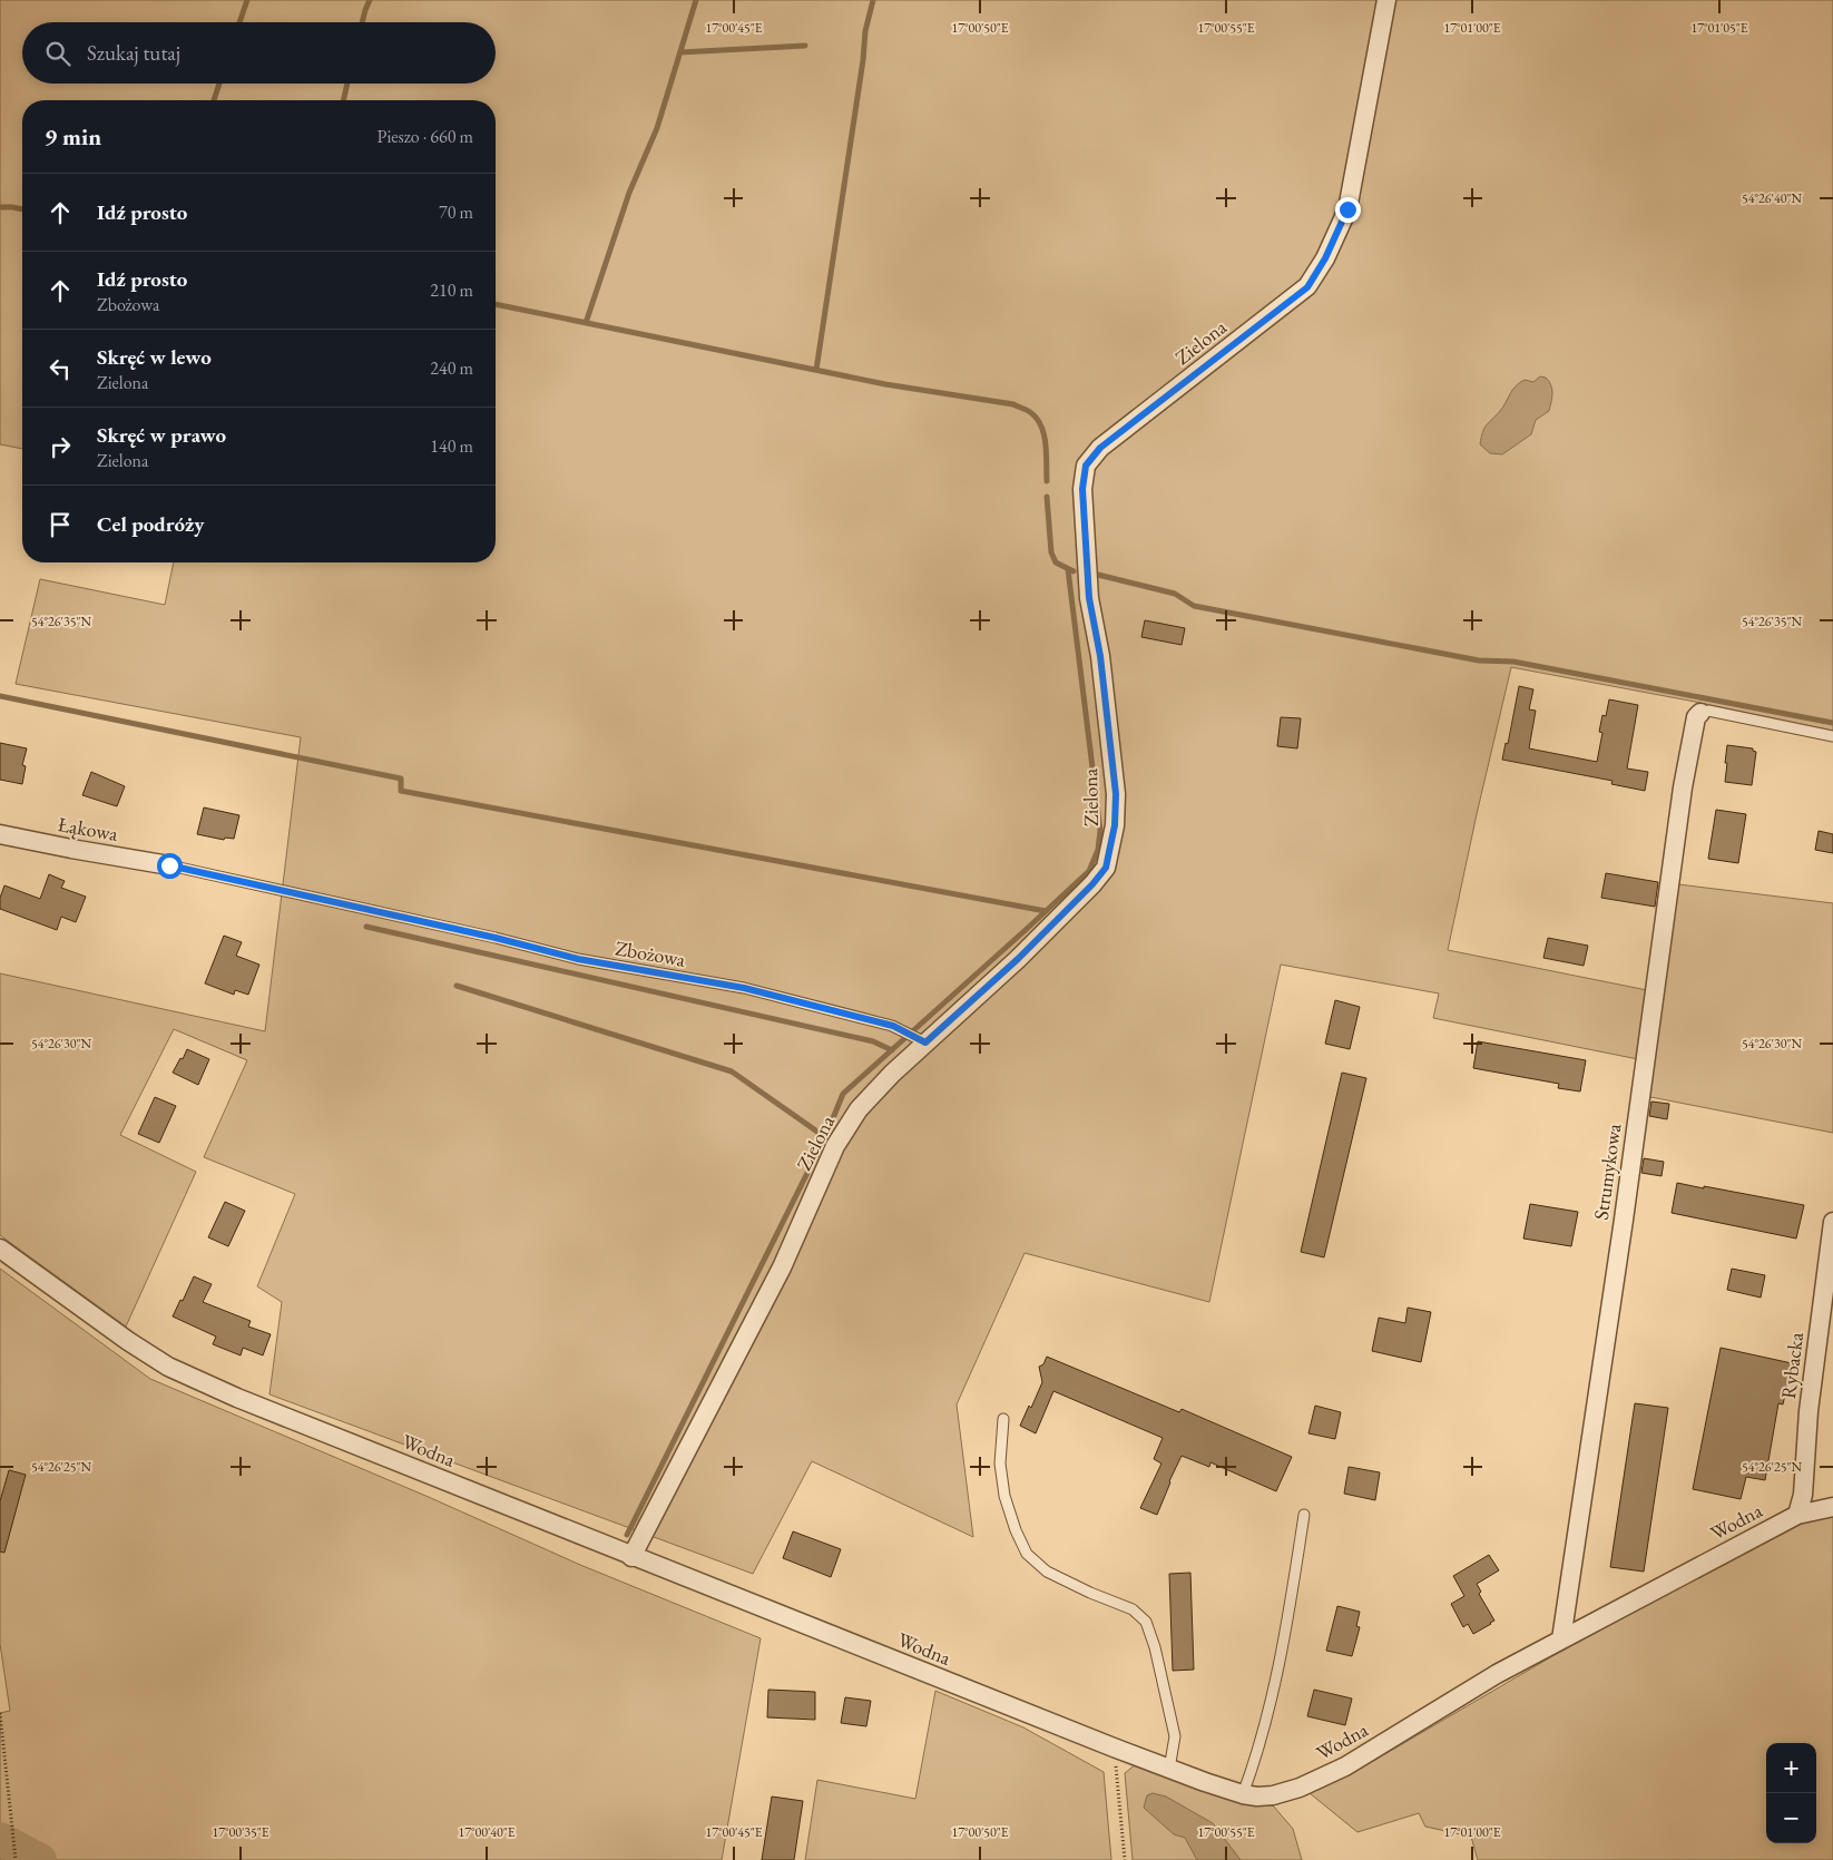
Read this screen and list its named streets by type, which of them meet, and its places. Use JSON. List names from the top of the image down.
{
  "streets": {
    "street": [
      "Zielona",
      "Łąkowa",
      "Strumykowa",
      "Rybacka",
      "Wodna"
    ],
    "lane": ["Zbożowa"]
  },
  "crossings": [
    ["Zielona", "Zbożowa"],
    ["Zielona", "Wodna"],
    ["Łąkowa", "Zbożowa"],
    ["Strumykowa", "Wodna"],
    ["Rybacka", "Wodna"]
  ],
  "page": {
    "search": "Szukaj tutaj",
    "heading": ["9 min", "Pieszo · 660 m"],
    "list": [
      ["Idź prosto", "70 m"],
      ["Idź prosto", "Zbożowa", "210 m"],
      ["Skręć w lewo", "Zielona", "240 m"],
      ["Skręć w prawo", "Zielona", "140 m"],
      "Cel podróży"
    ],
    "map_buttons": ["+", "−"]
  },
  "coordinates": [
    "17°00'45\"E",
    "17°00'50\"E",
    "17°00'55\"E",
    "17°01'00\"E",
    "17°01'05\"E",
    "54°26'40\"N",
    "54°26'35\"N",
    "54°26'30\"N",
    "54°26'25\"N",
    "17°00'35\"E",
    "17°00'40\"E"
  ]
}
